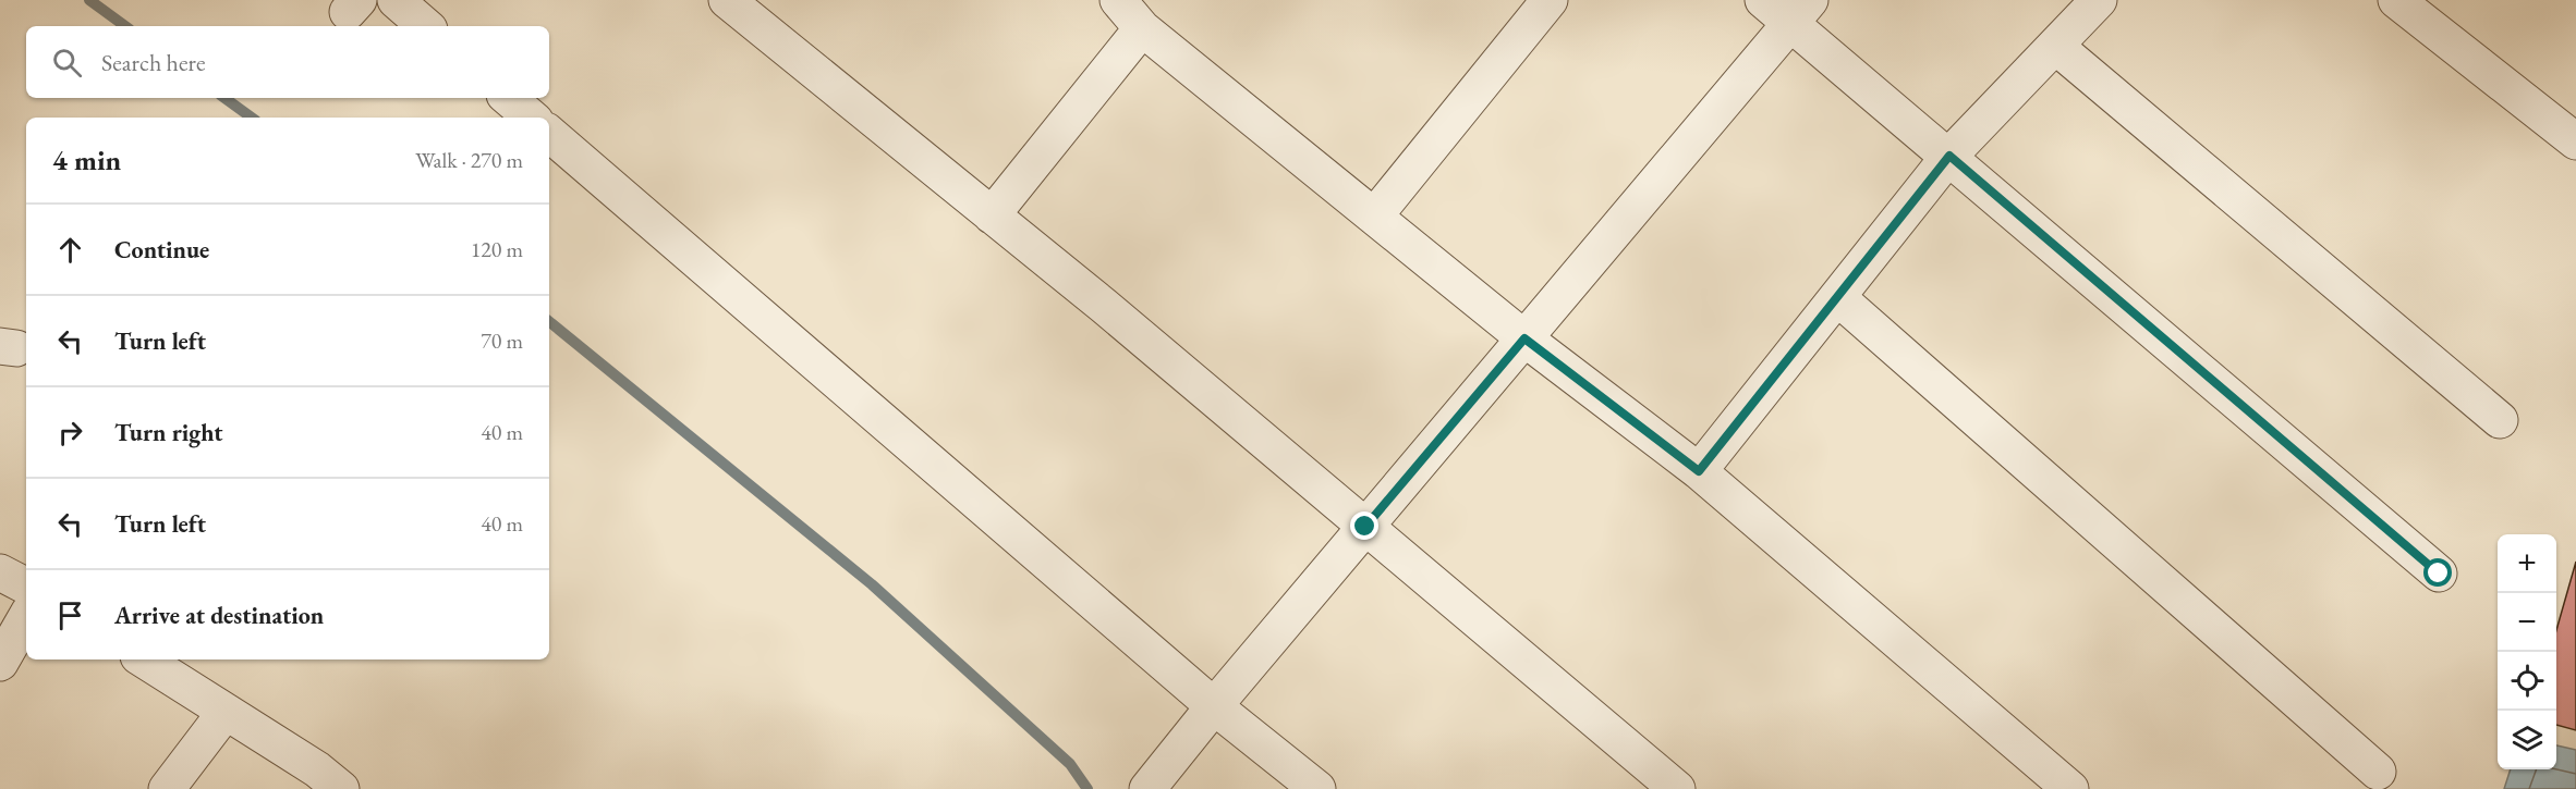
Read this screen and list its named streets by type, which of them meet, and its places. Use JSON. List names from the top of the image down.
{
  "page": {
    "search": "Search here",
    "heading": ["4 min", "Walk · 270 m"],
    "list": [
      ["Continue", "120 m"],
      ["Turn left", "70 m"],
      ["Turn right", "40 m"],
      ["Turn left", "40 m"],
      "Arrive at destination"
    ],
    "map_buttons": ["+", "−"]
  }
}
